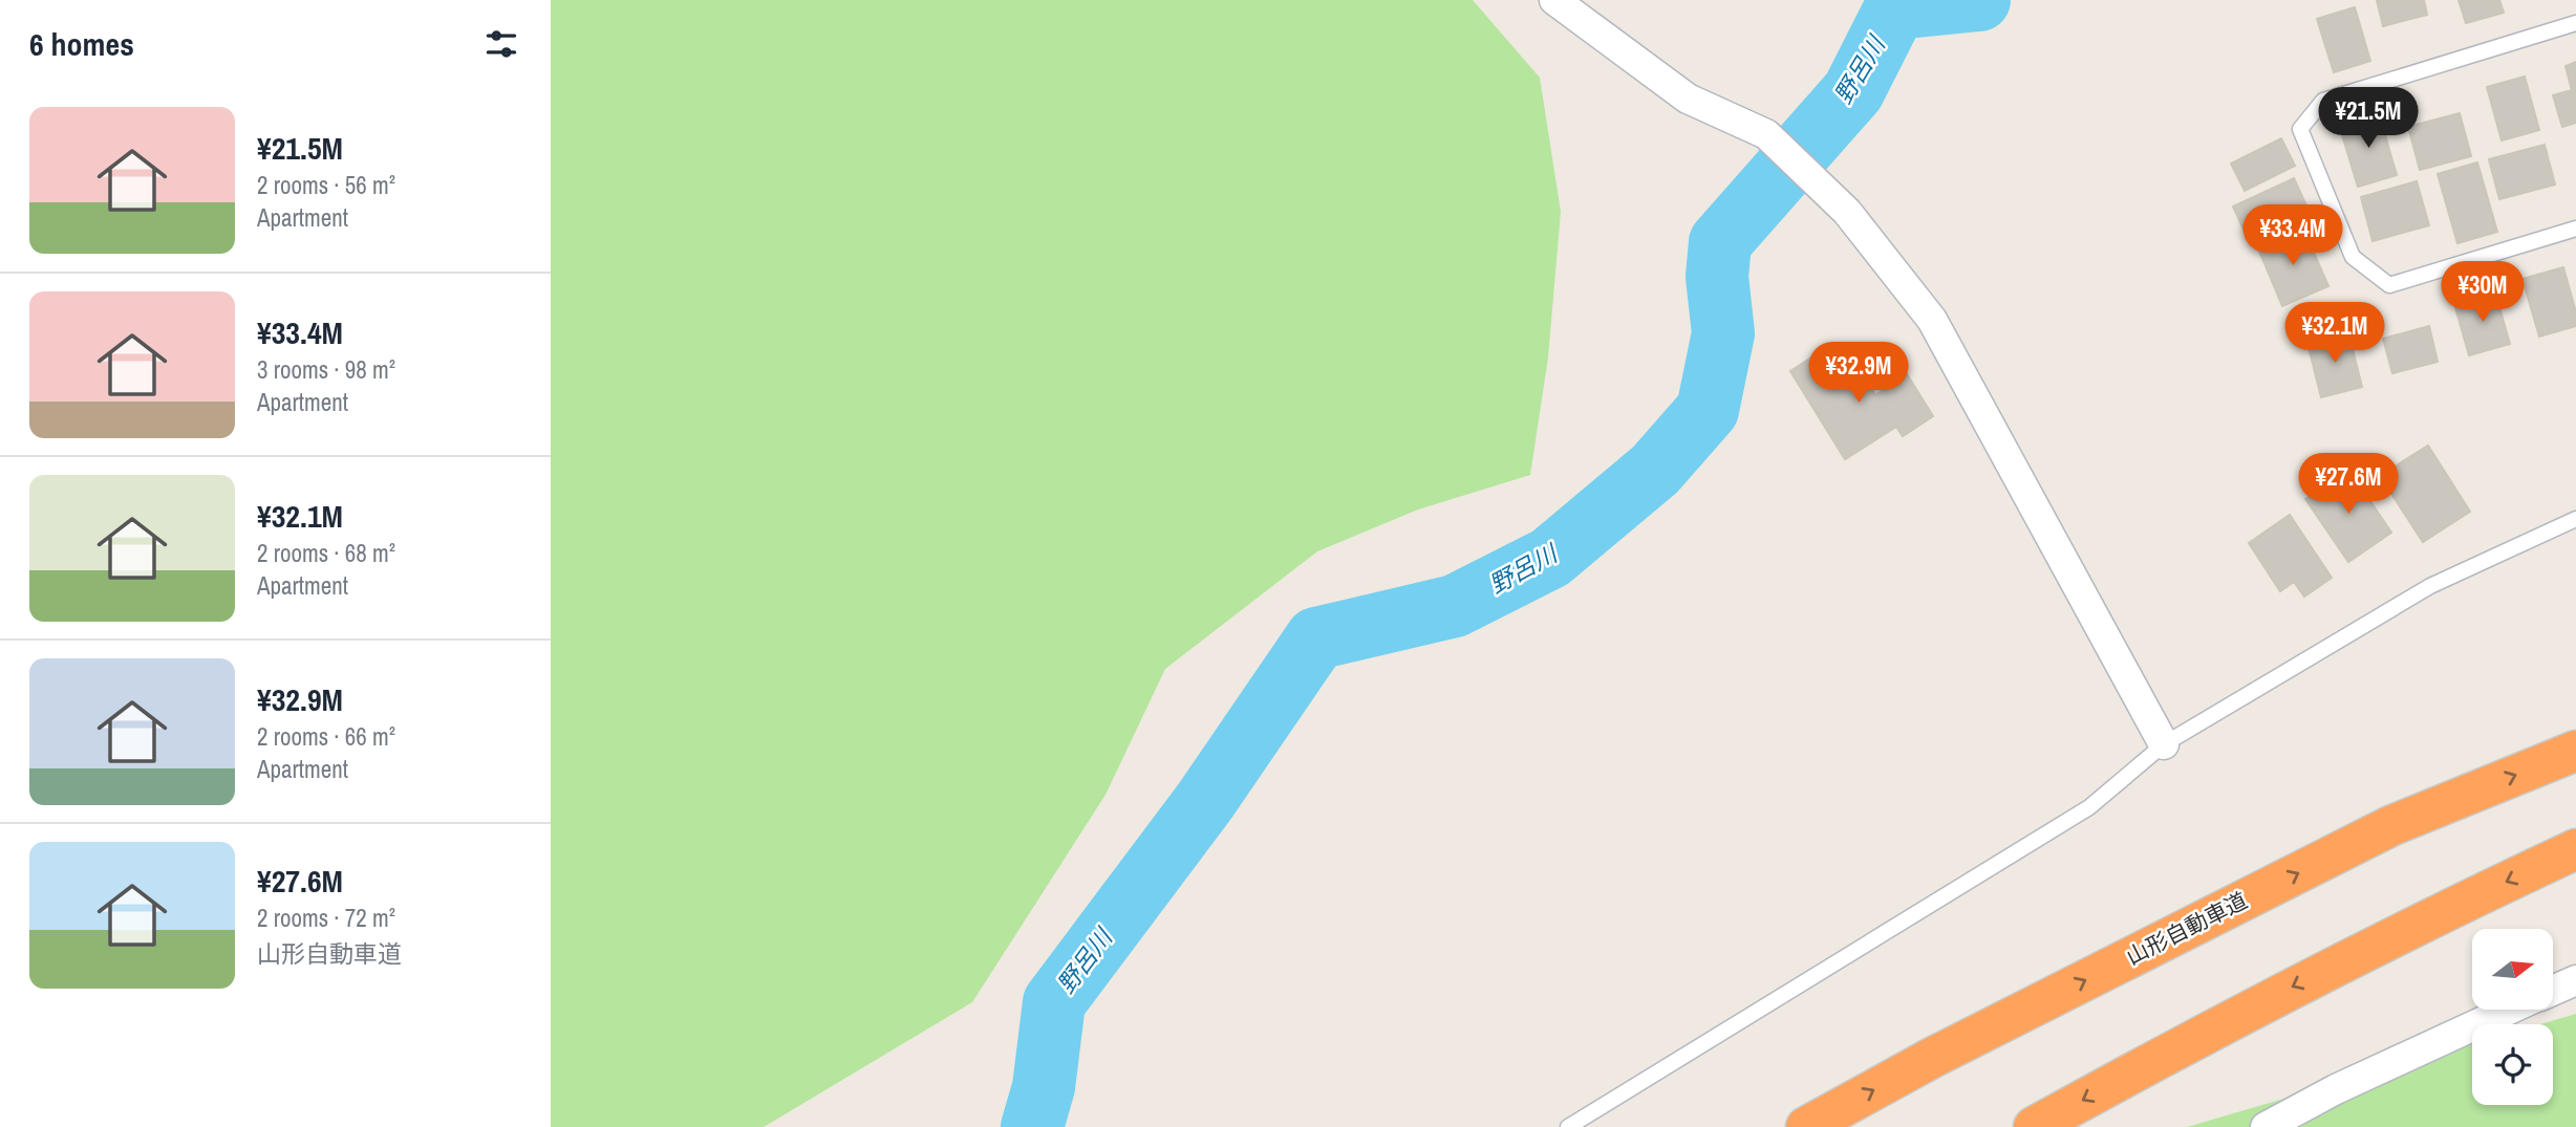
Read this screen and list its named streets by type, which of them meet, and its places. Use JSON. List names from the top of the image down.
{
  "streets": {
    "highway": ["山形自動車道"]
  },
  "water": ["野呂川"],
  "north": "right",
  "page": {
    "heading": "6 homes",
    "price": [
      "¥21.5M",
      "¥33.4M",
      "¥30M",
      "¥32.1M",
      "¥32.9M",
      "¥27.6M"
    ],
    "list": [
      {
        "name": "¥21.5M",
        "note": "2 rooms · 56 m² · Apartment"
      },
      {
        "name": "¥33.4M",
        "note": "3 rooms · 98 m² · Apartment"
      },
      {
        "name": "¥32.1M",
        "note": "2 rooms · 68 m² · Apartment"
      },
      {
        "name": "¥32.9M",
        "note": "2 rooms · 66 m² · Apartment"
      },
      {
        "name": "¥27.6M",
        "note": "2 rooms · 72 m² · 山形自動車道"
      }
    ]
  }
}
